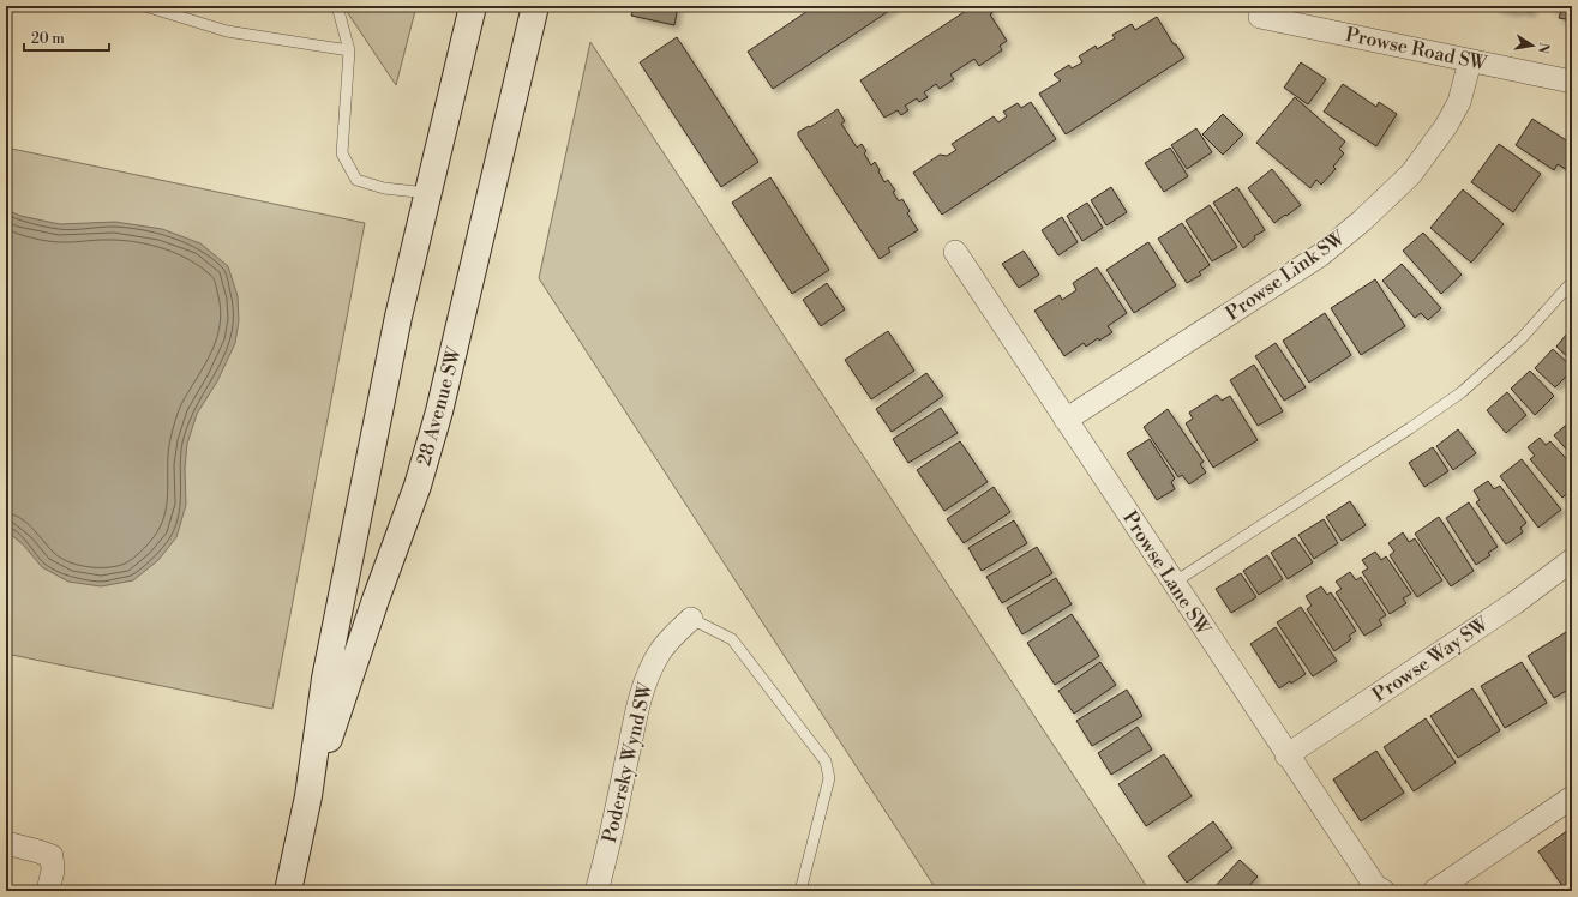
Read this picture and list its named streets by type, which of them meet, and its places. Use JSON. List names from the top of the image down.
{
  "streets": {
    "main road": ["28 Avenue SW"],
    "street": [
      "Prowse Road SW",
      "Prowse Link SW",
      "Prowse Lane SW",
      "Prowse Way SW",
      "Podersky Wynd SW"
    ]
  },
  "crossings": [
    ["Prowse Road SW", "Prowse Link SW"],
    ["Prowse Link SW", "Prowse Lane SW"],
    ["Prowse Lane SW", "Prowse Way SW"]
  ],
  "scale_bar": "20 m",
  "north": "right"
}
